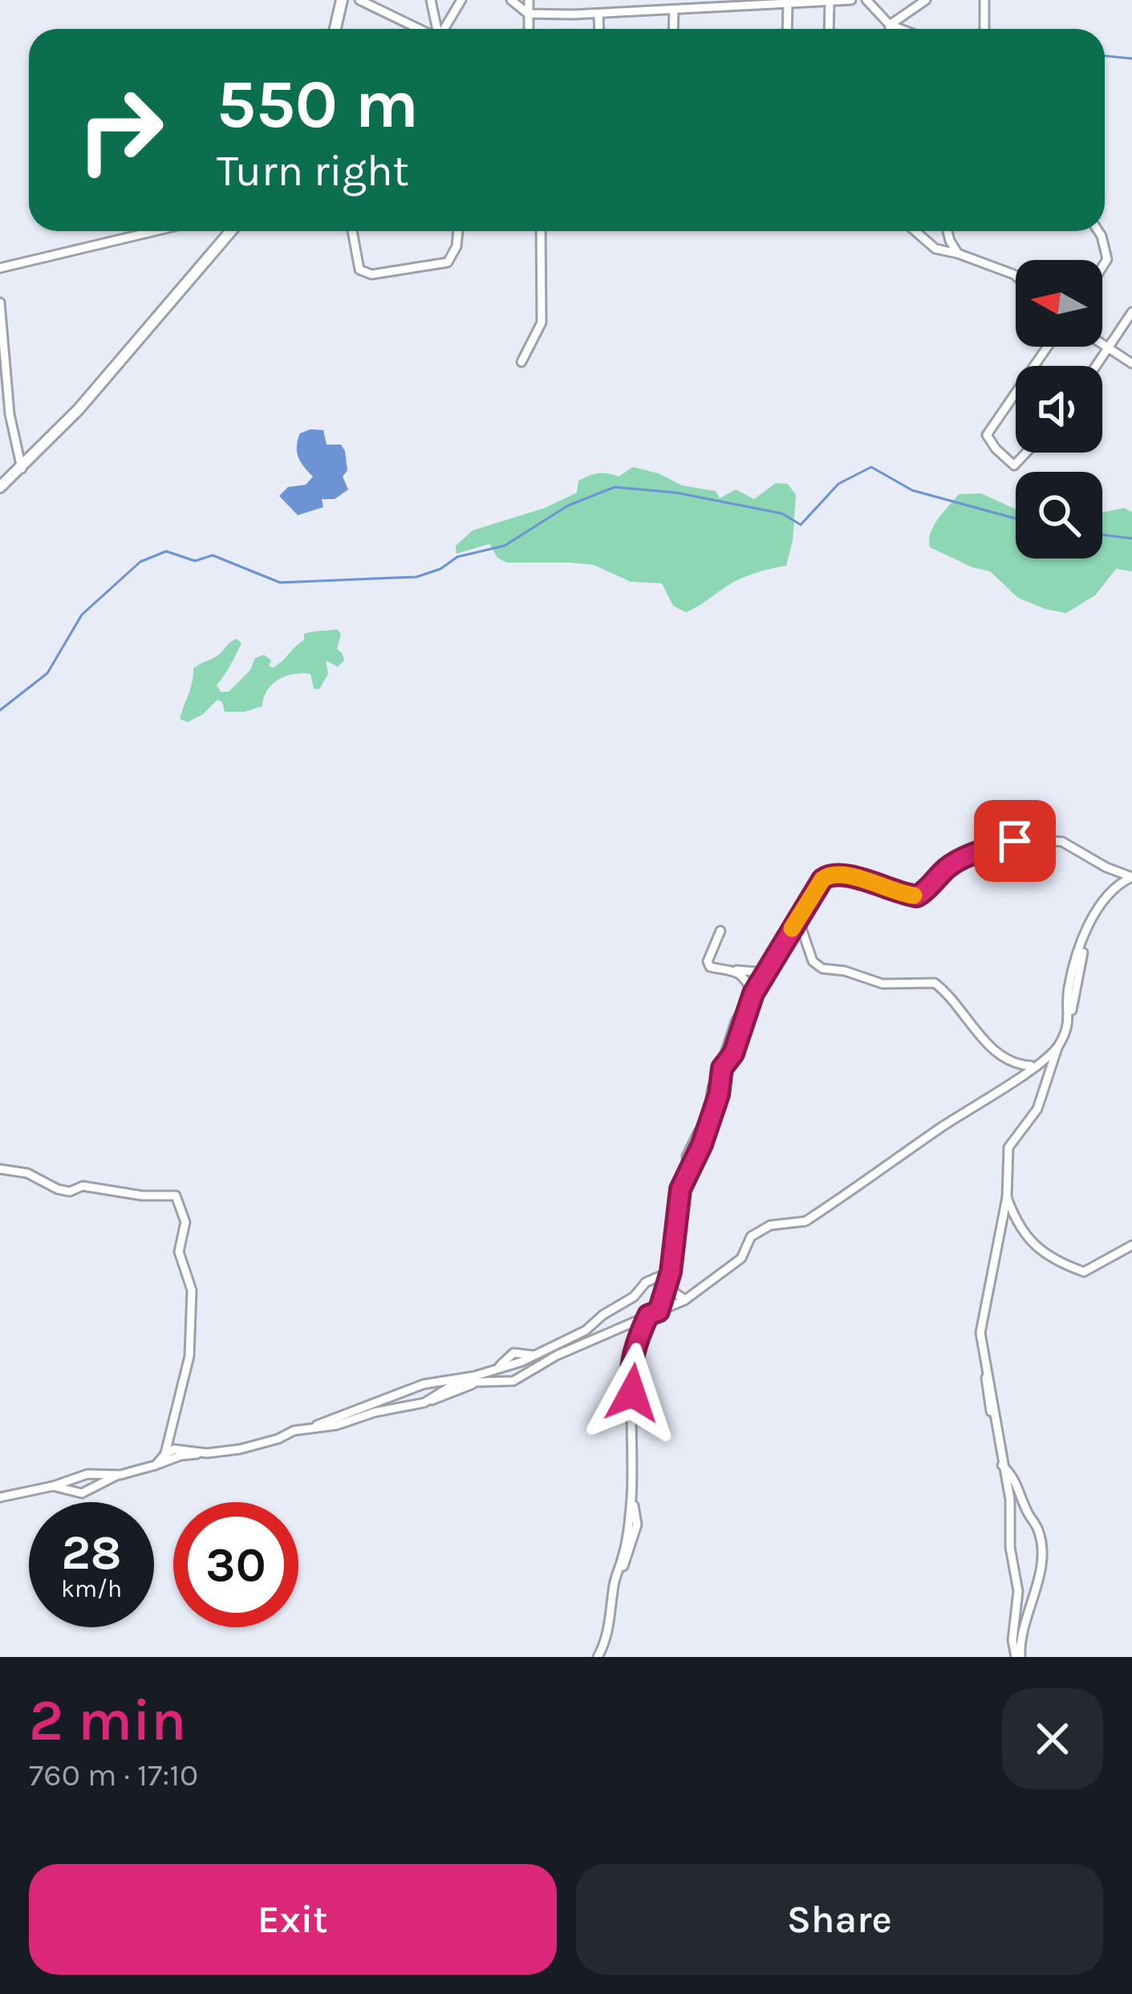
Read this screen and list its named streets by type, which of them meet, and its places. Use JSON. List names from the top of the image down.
{
  "north": "left",
  "page": {
    "turn": ["550 m", "Turn right"],
    "speed": "28 km/h",
    "limit": "30",
    "heading": ["2 min", "760 m · 17:10"],
    "buttons": ["Exit", "Share"]
  }
}
